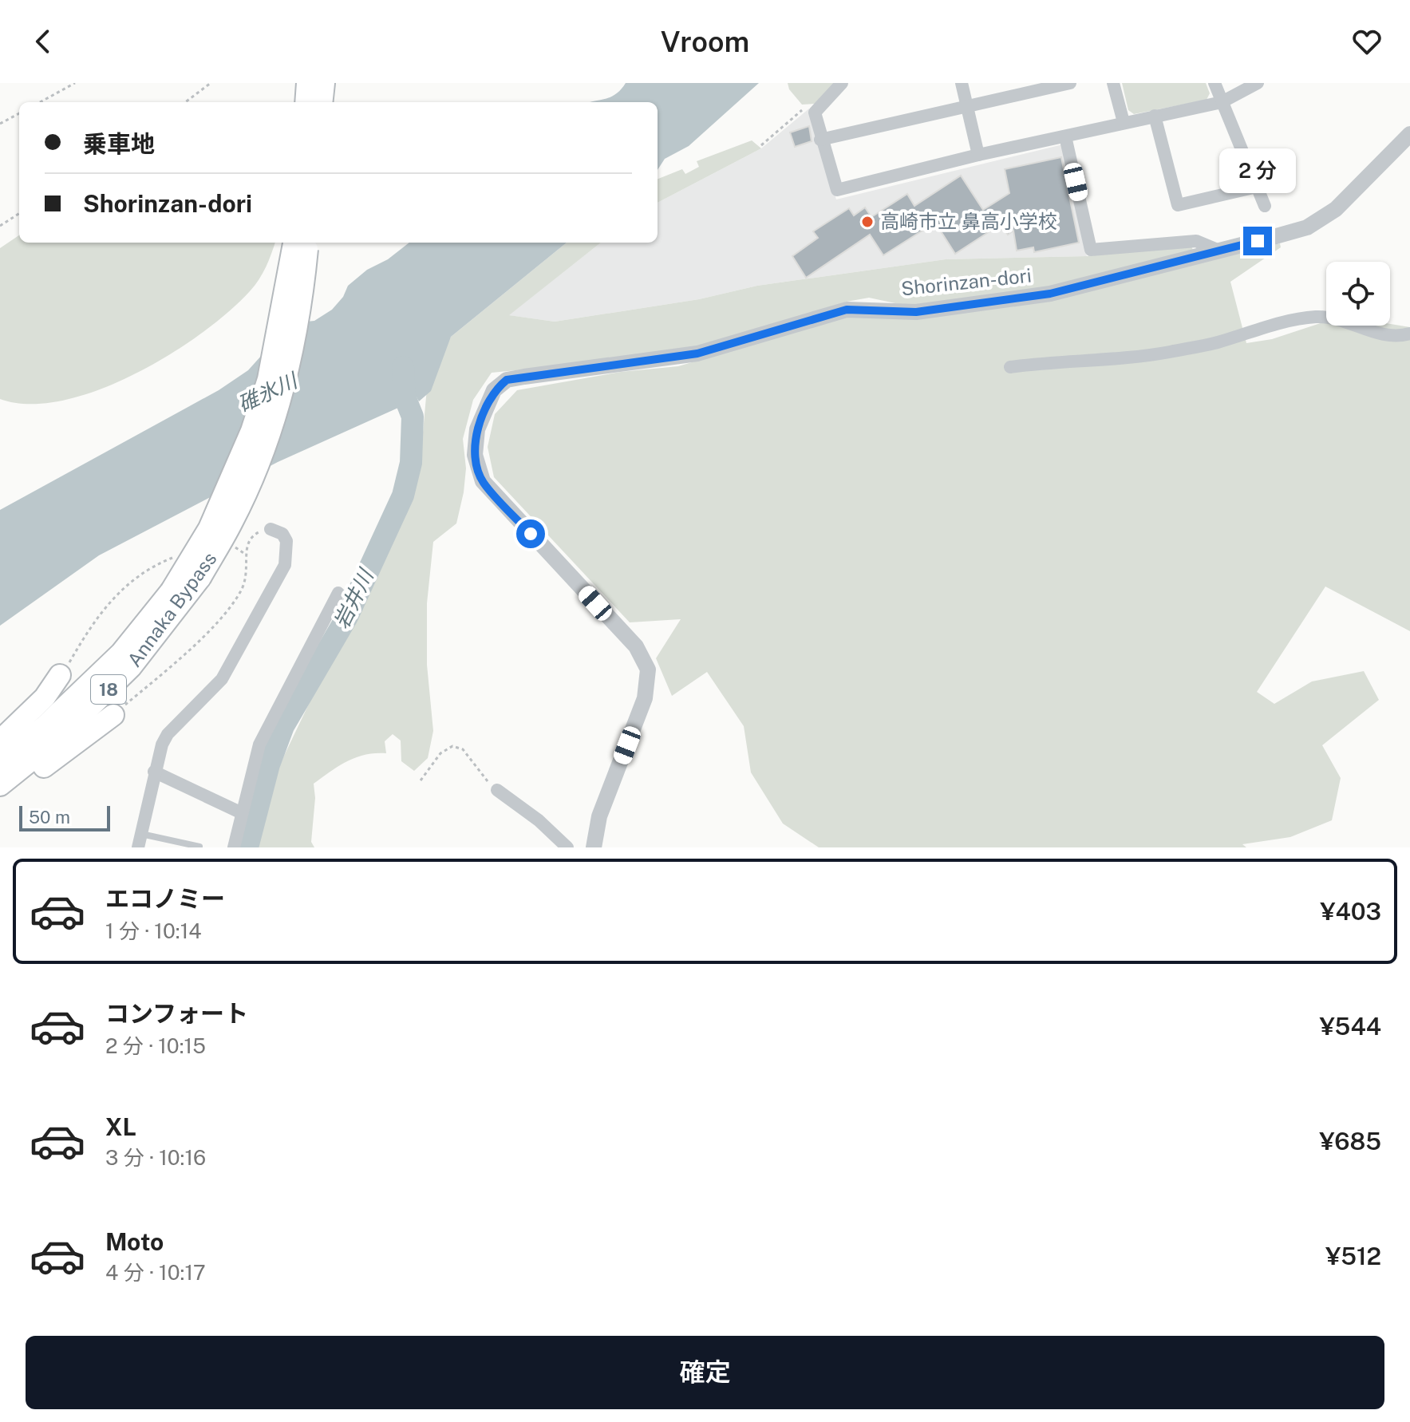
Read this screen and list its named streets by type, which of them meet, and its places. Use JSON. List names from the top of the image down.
{
  "streets": {
    "highway": ["Annaka Bypass", "18"],
    "street": ["Shorinzan-dori"]
  },
  "water": ["碓氷川", "岩井川"],
  "places": ["高崎市立 鼻高小学校"],
  "scale_bar": "50 m",
  "page": {
    "header": "Vroom",
    "banner": ["乗車地", "Shorinzan-dori"],
    "bubble": "2 分",
    "scale": "50 m",
    "list": [
      {
        "name": "エコノミー",
        "note": "1 分 · 10:14",
        "value": "¥403"
      },
      {
        "name": "コンフォート",
        "note": "2 分 · 10:15",
        "value": "¥544"
      },
      {
        "name": "XL",
        "note": "3 分 · 10:16",
        "value": "¥685"
      },
      {
        "name": "Moto",
        "note": "4 分 · 10:17",
        "value": "¥512"
      }
    ],
    "buttons": "確定"
  }
}
